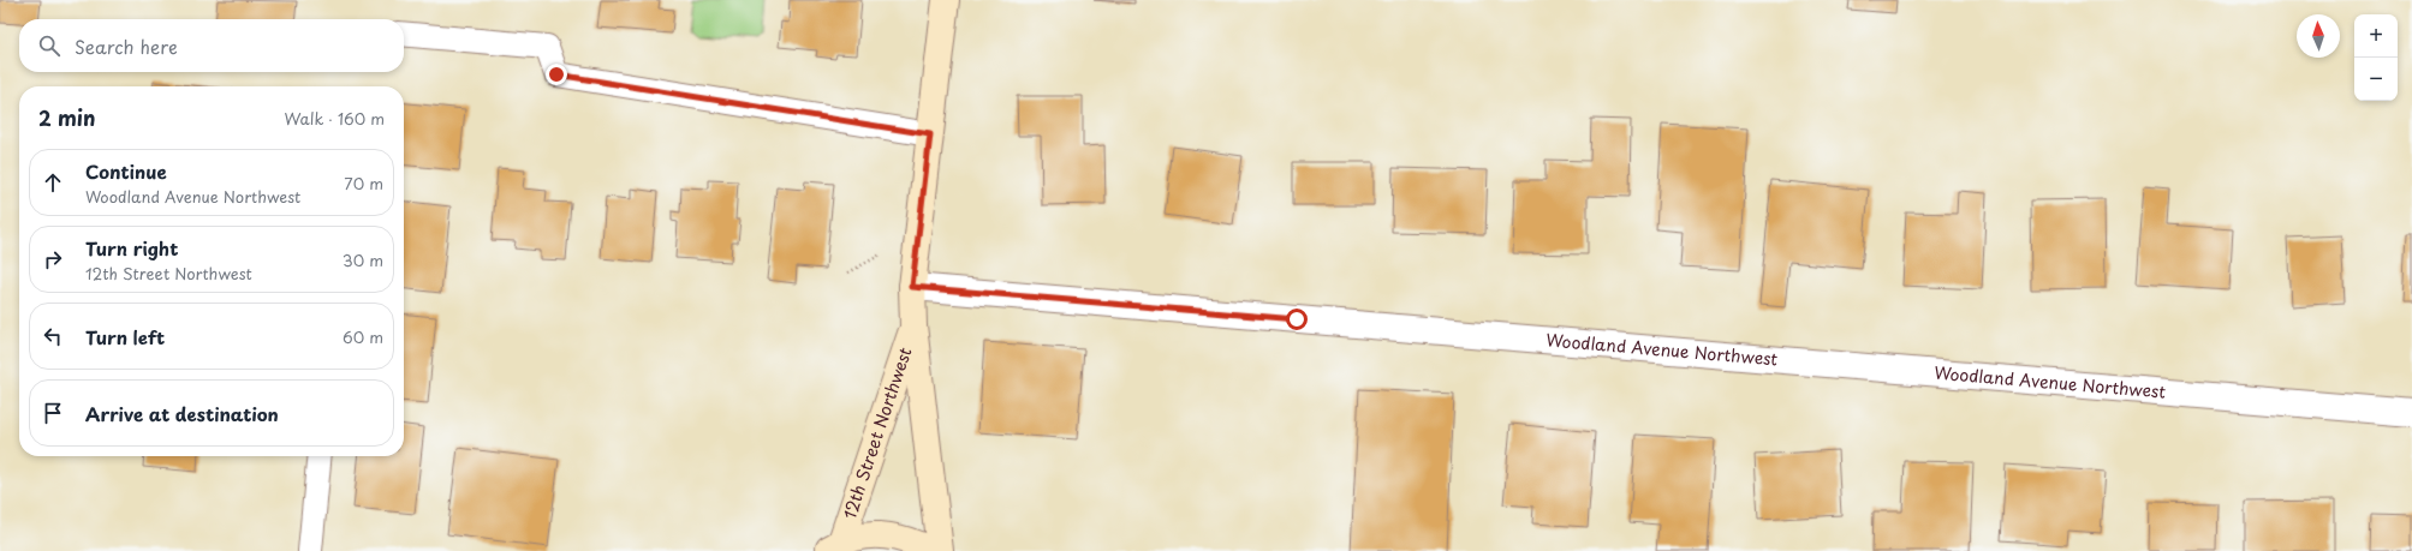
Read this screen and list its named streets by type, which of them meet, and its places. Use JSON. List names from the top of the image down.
{
  "streets": {
    "main road": ["12th Street Northwest"],
    "street": ["Woodland Avenue Northwest"]
  },
  "crossings": [
    ["Woodland Avenue Northwest", "12th Street Northwest"]
  ],
  "north": "top",
  "page": {
    "map_buttons": ["+", "−"],
    "search": "Search here",
    "heading": ["2 min", "Walk · 160 m"],
    "list": [
      ["Continue", "Woodland Avenue Northwest", "70 m"],
      ["Turn right", "12th Street Northwest", "30 m"],
      ["Turn left", "60 m"],
      "Arrive at destination"
    ]
  }
}
